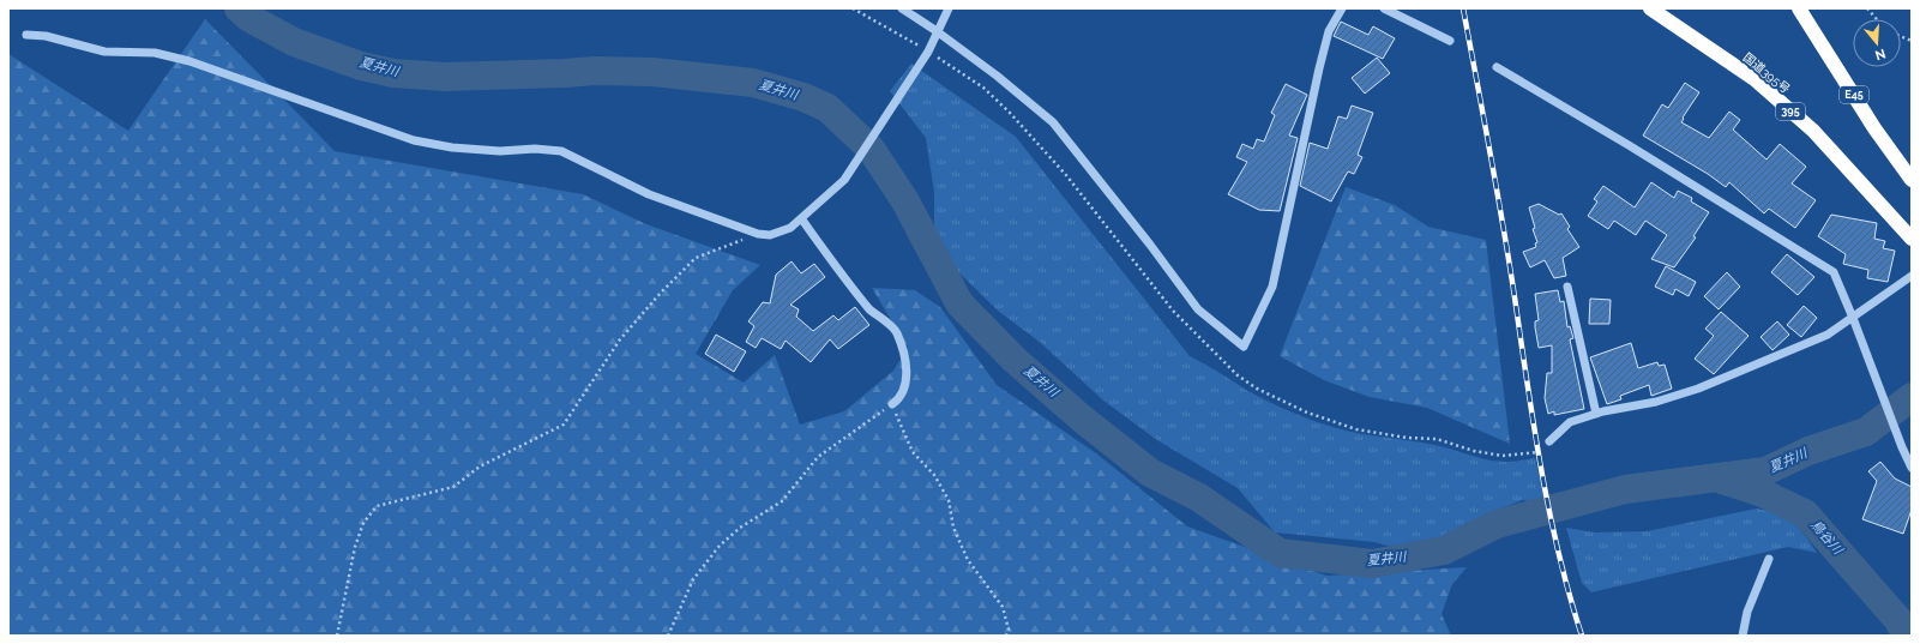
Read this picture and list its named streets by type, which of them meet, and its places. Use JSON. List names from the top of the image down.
{
  "streets": {
    "highway": ["国道395号", "E45", "395"]
  },
  "water": ["夏井川", "鳥谷川"],
  "north": "bottom"
}
